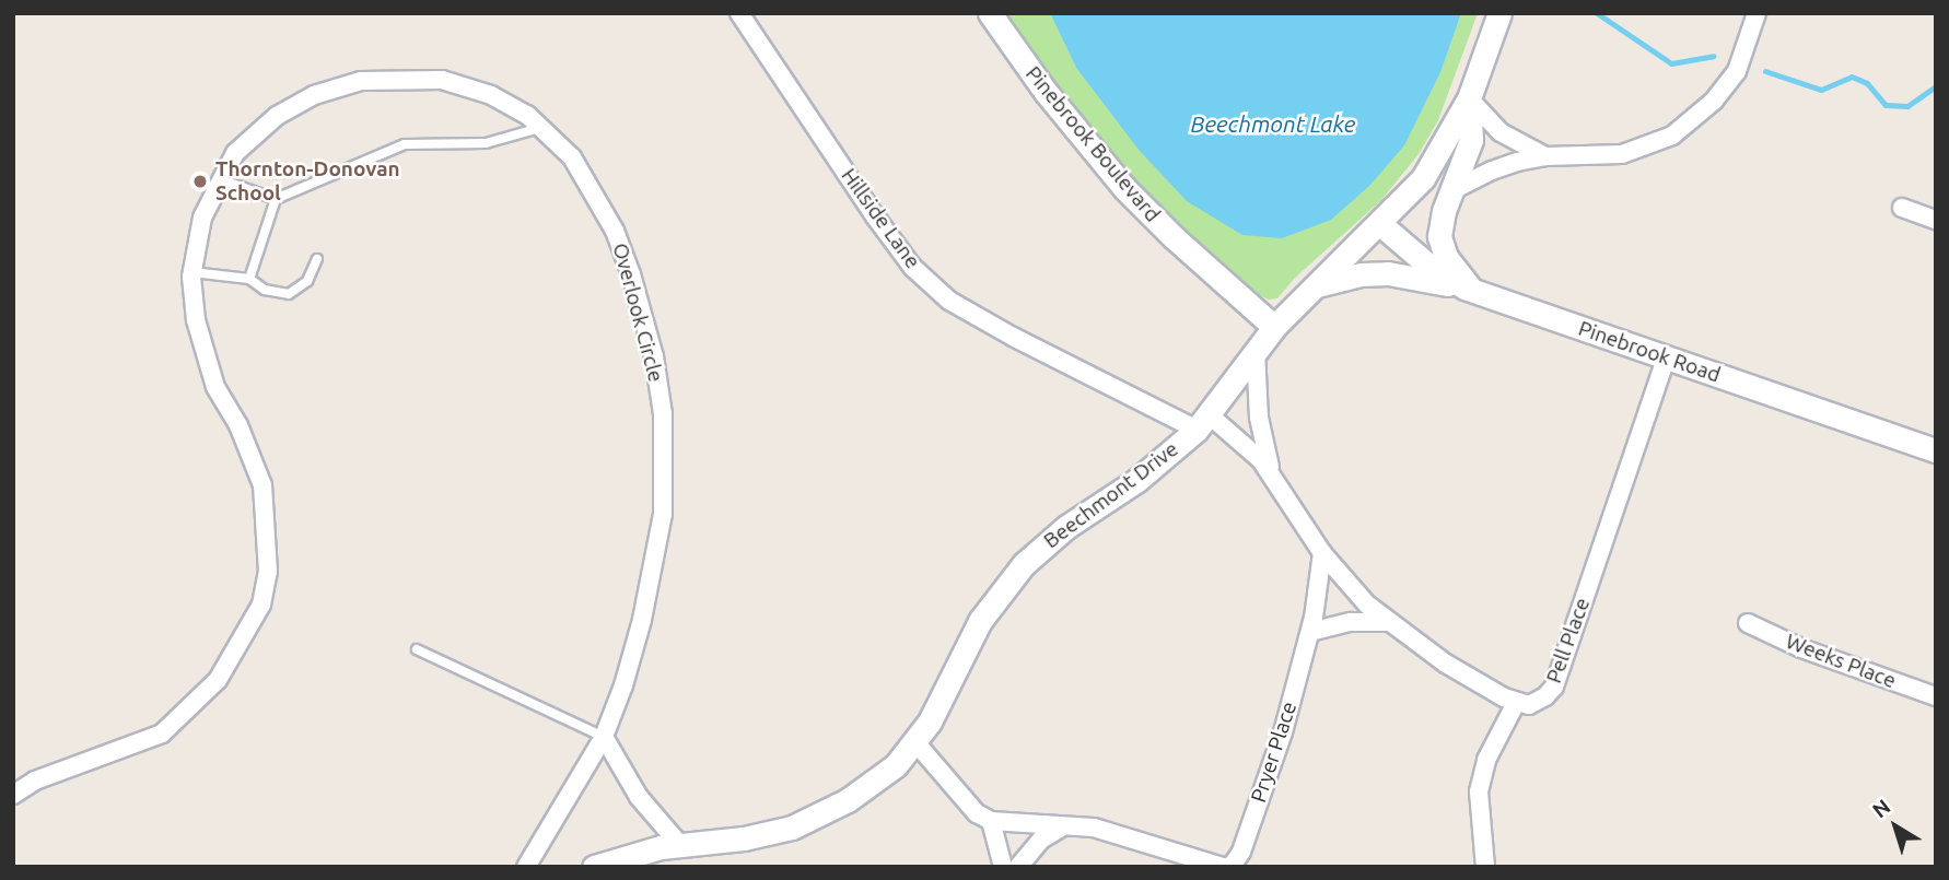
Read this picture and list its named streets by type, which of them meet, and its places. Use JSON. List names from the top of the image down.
{
  "streets": {
    "street": [
      "Pinebrook Boulevard",
      "Hillside Lane",
      "Overlook Circle",
      "Pinebrook Road",
      "Beechmont Drive",
      "Pell Place",
      "Weeks Place",
      "Pryer Place"
    ]
  },
  "crossings": [
    ["Pinebrook Boulevard", "Beechmont Drive"],
    ["Hillside Lane", "Beechmont Drive"],
    ["Pinebrook Road", "Beechmont Drive"],
    ["Pinebrook Road", "Pell Place"]
  ],
  "water": ["Beechmont Lake"],
  "places": ["Thornton-Donovan School"],
  "north": "top left"
}
